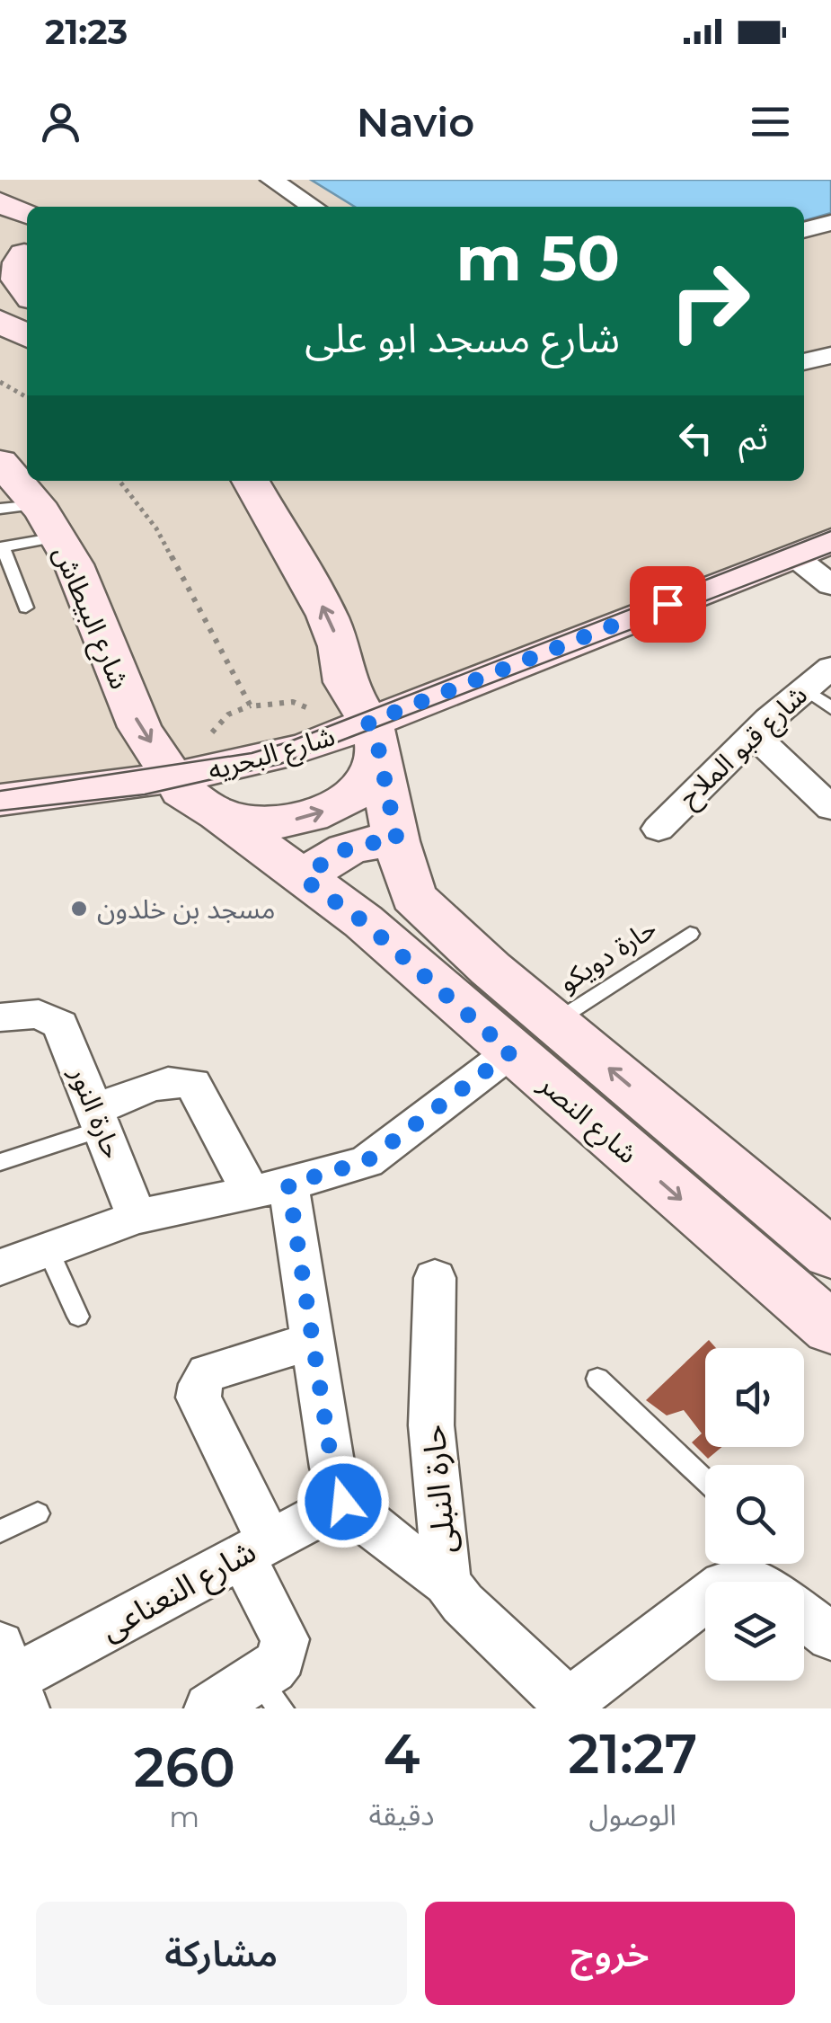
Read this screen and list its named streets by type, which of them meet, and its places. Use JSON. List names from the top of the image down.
{
  "streets": {
    "main road": ["شارع البيطاش", "شارع البحريه", "شارع النصر"],
    "street": [
      "شارع قبو الملاح",
      "حارة النور",
      "حارة النبلى",
      "شارع النعناعى"
    ],
    "lane": ["حارة دويكو"]
  },
  "crossings": [
    ["شارع البيطاش", "شارع البحريه"],
    ["شارع البيطاش", "شارع النصر"],
    ["شارع البحريه", "شارع النصر"],
    ["حارة دويكو", "شارع النصر"]
  ],
  "places": ["مسجد بن خلدون"],
  "page": {
    "status": "21:23",
    "header": "Navio",
    "turn": ["50 m", "شارع مسجد ابو على"],
    "then": "ثم",
    "eta": [
      "21:27",
      "الوصول",
      "4",
      "دقيقة",
      "260",
      "m"
    ],
    "buttons": ["خروج", "مشاركة"]
  }
}
